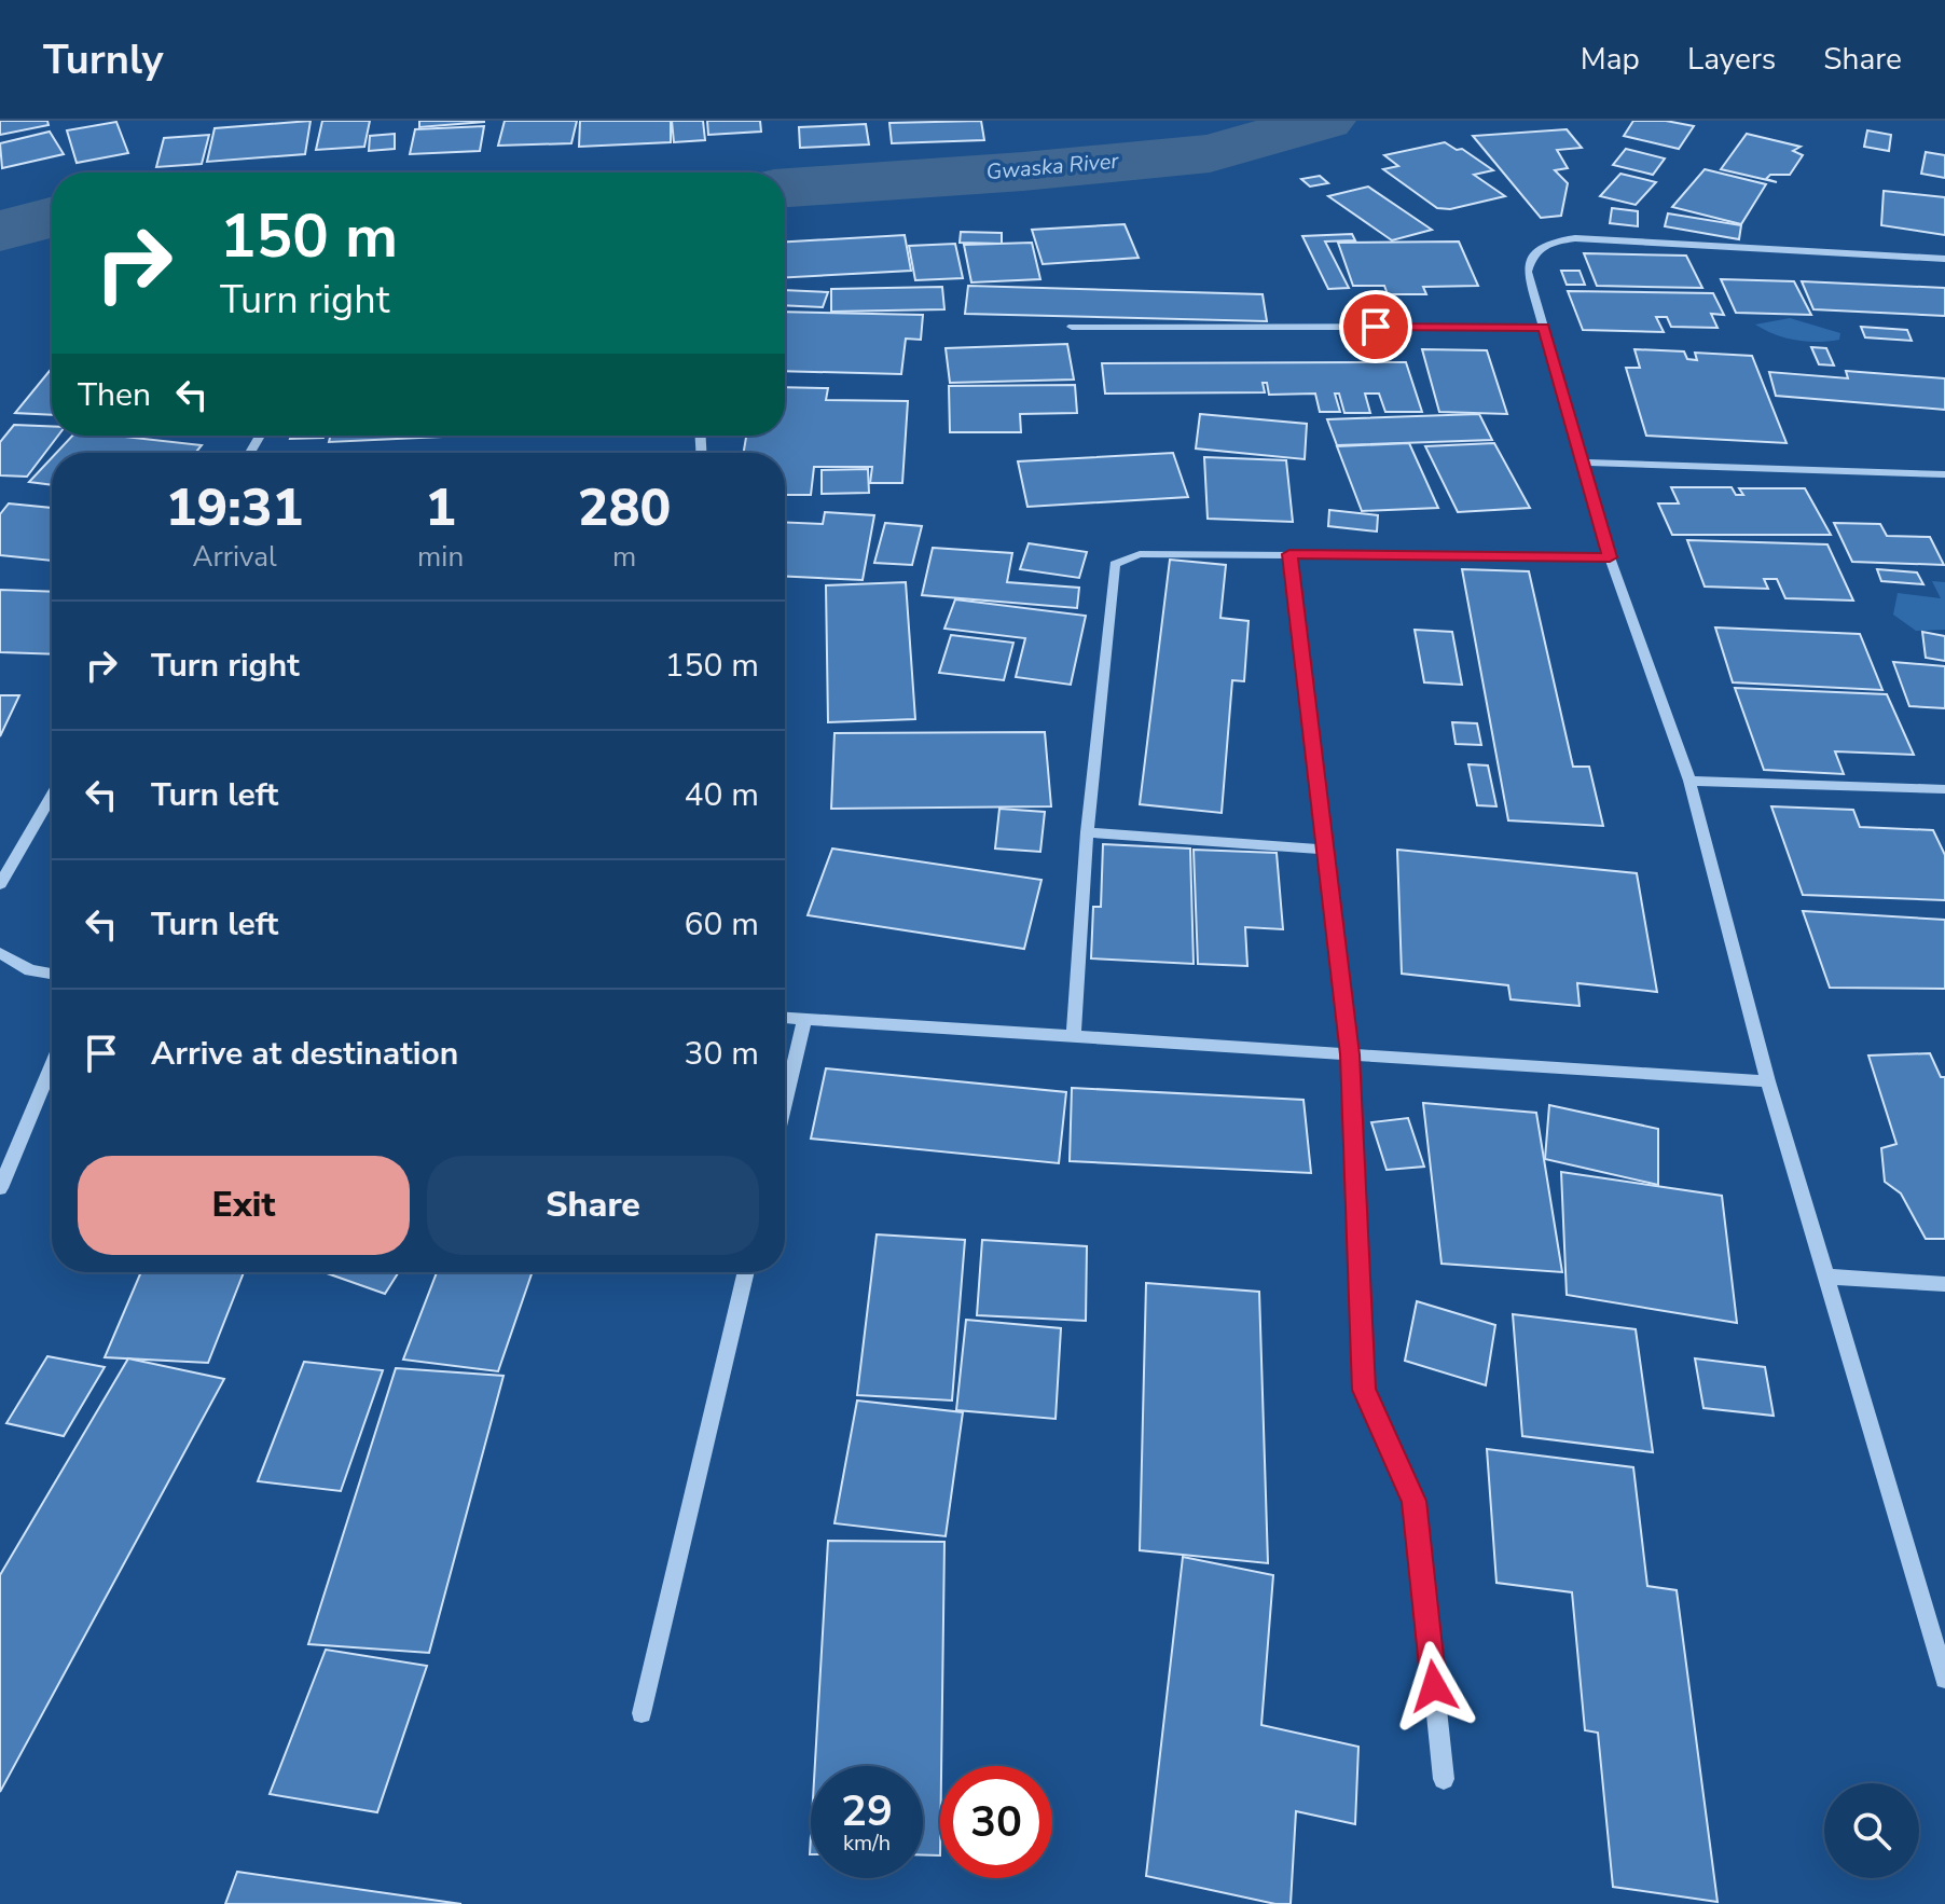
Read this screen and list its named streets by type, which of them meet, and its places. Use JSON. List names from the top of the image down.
{
  "water": ["Gwaska River"],
  "page": {
    "header": "Turnly",
    "nav": ["Map", "Layers", "Share"],
    "turn": ["150 m", "Turn right"],
    "then": "Then",
    "eta": [
      "19:31",
      "Arrival",
      "1",
      "min",
      "280",
      "m"
    ],
    "list": [
      {
        "name": "Turn right",
        "value": "150 m"
      },
      {
        "name": "Turn left",
        "value": "40 m"
      },
      {
        "name": "Turn left",
        "value": "60 m"
      },
      {
        "name": "Arrive at destination",
        "value": "30 m"
      }
    ],
    "buttons": ["Exit", "Share"],
    "speed": "29 km/h",
    "limit": "30"
  }
}
